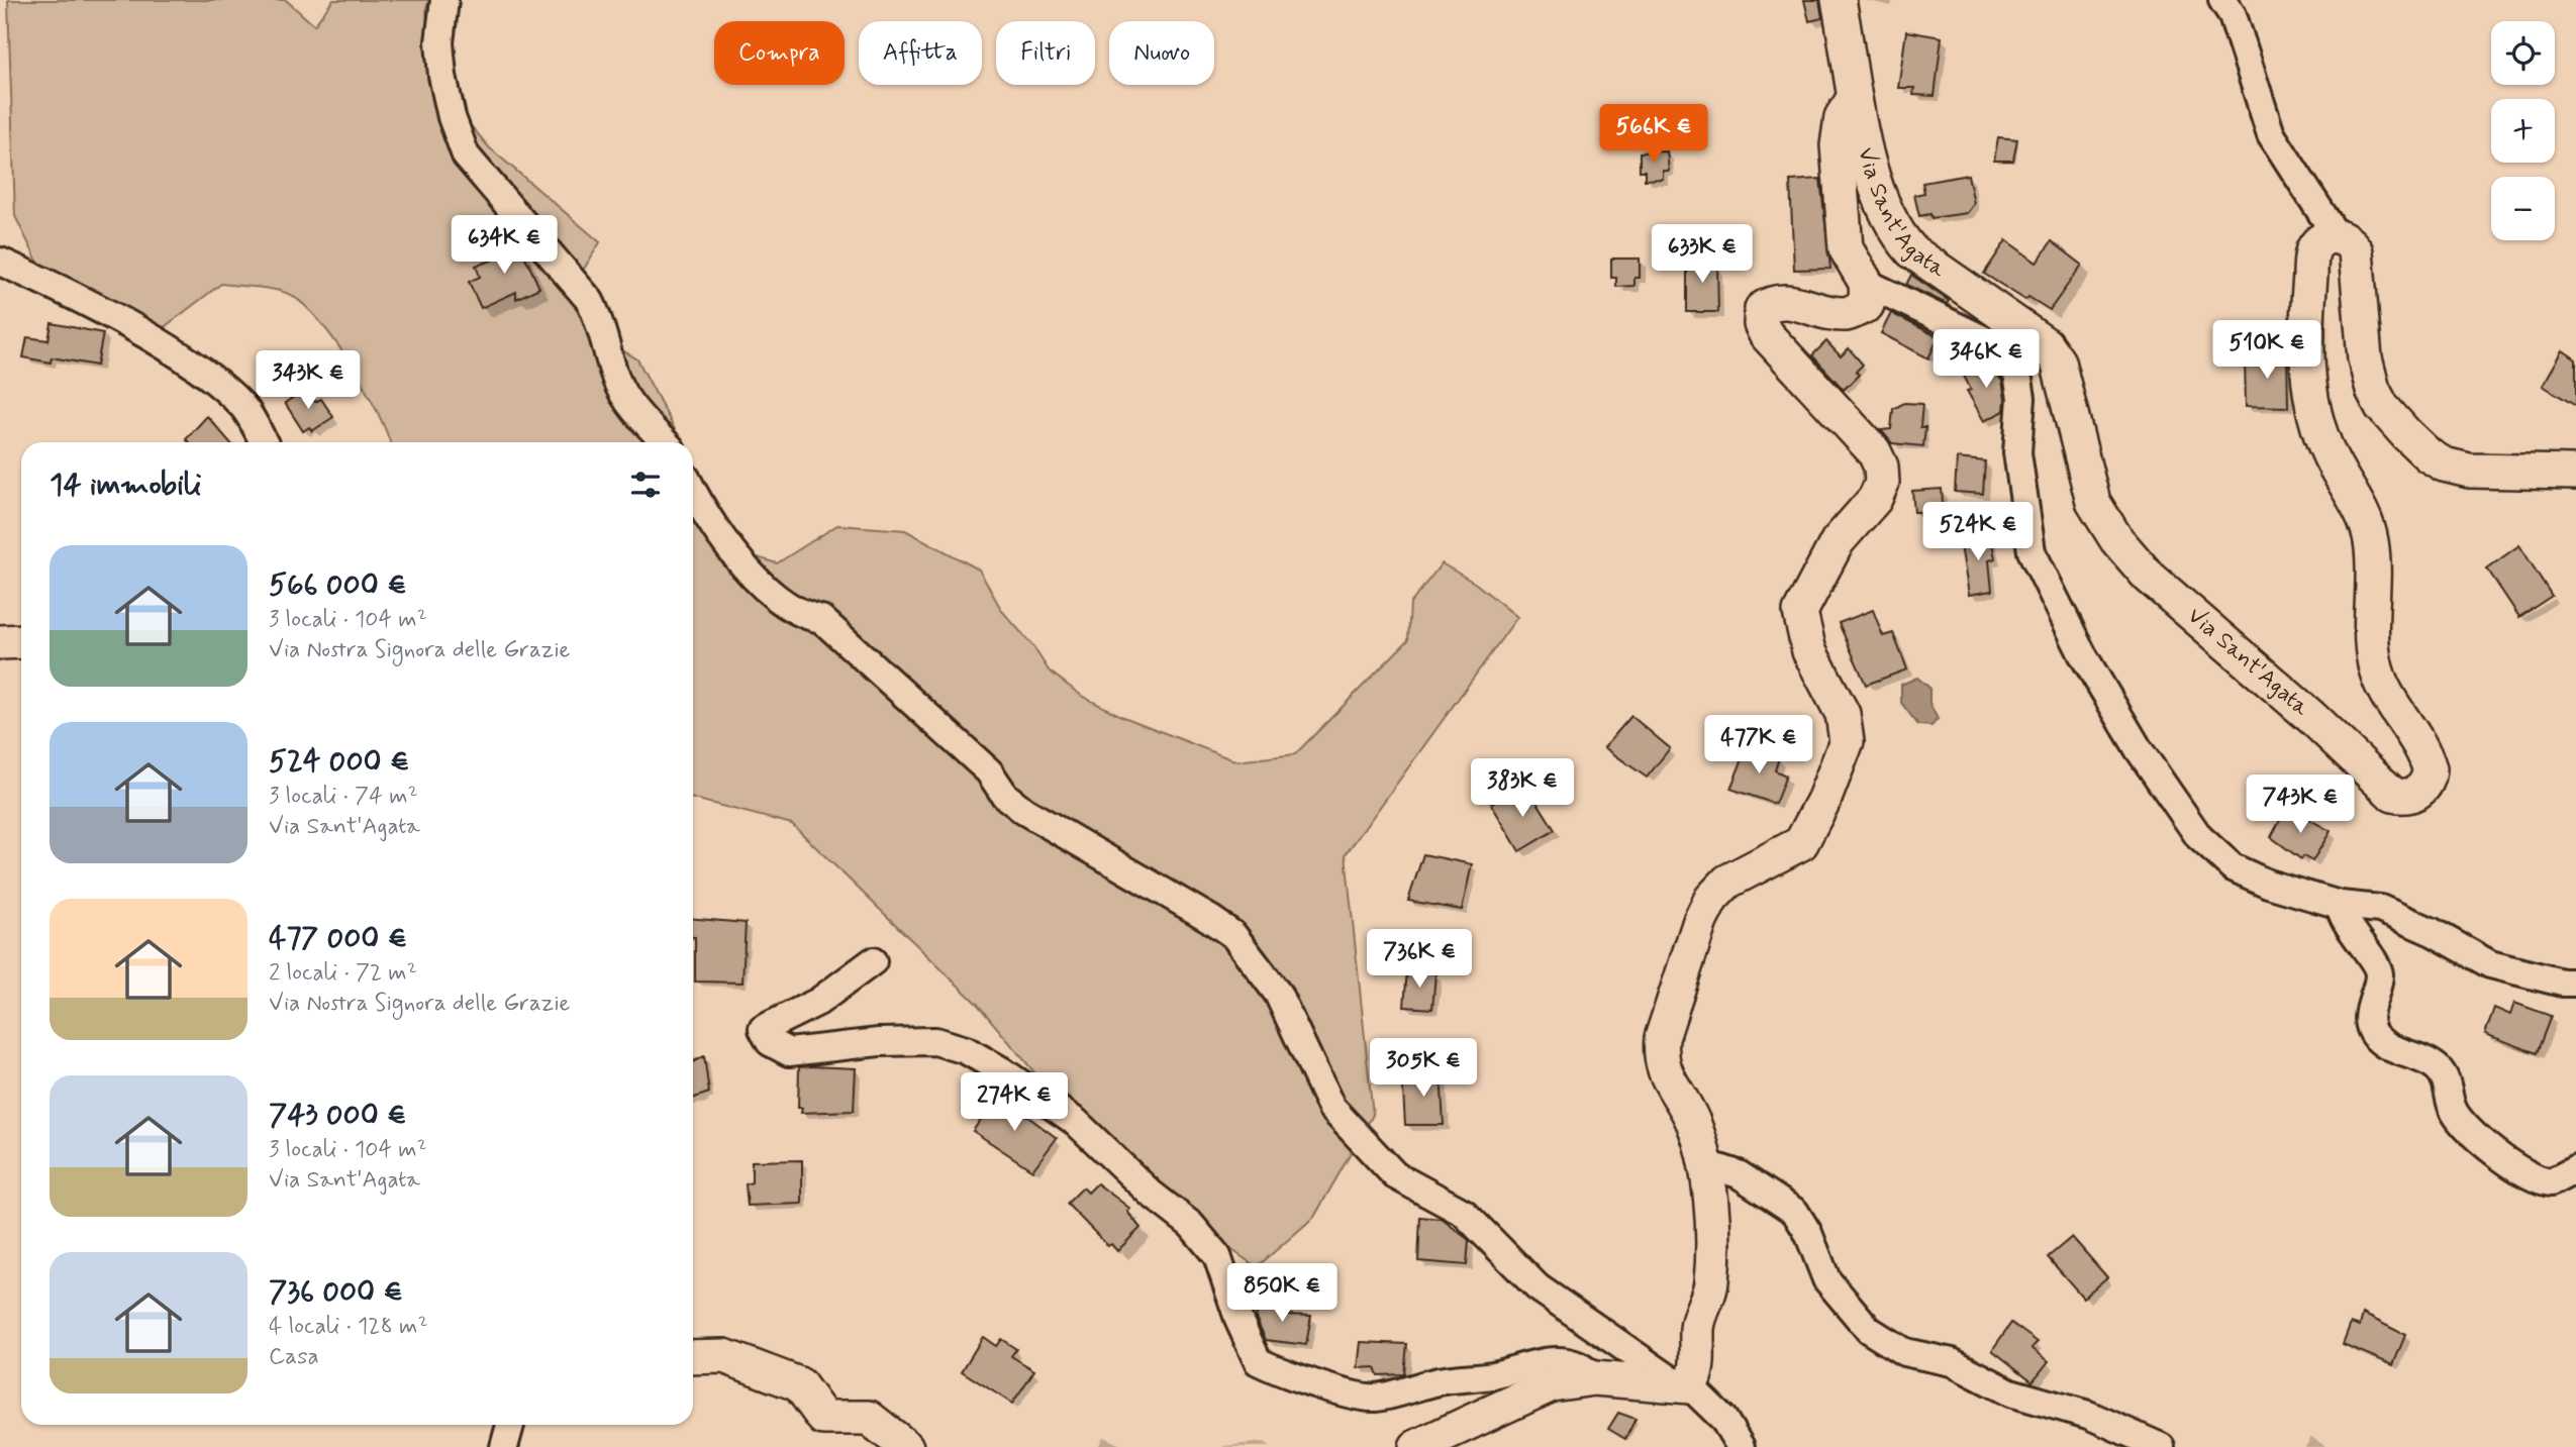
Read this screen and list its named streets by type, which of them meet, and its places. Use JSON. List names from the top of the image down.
{
  "streets": {
    "street": ["Via Sant'Agata"]
  },
  "page": {
    "map_buttons": ["+", "−"],
    "chip": [
      "Compra",
      "Affitta",
      "Filtri",
      "Nuovo"
    ],
    "price": [
      "566K €",
      "634K €",
      "633K €",
      "510K €",
      "346K €",
      "343K €",
      "524K €",
      "477K €",
      "383K €",
      "743K €",
      "736K €",
      "305K €",
      "274K €",
      "850K €"
    ],
    "heading": "14 immobili",
    "list": [
      {
        "name": "566 000 €",
        "note": "3 locali · 104 m² · Via Nostra Signora delle Grazie"
      },
      {
        "name": "524 000 €",
        "note": "3 locali · 74 m² · Via Sant'Agata"
      },
      {
        "name": "477 000 €",
        "note": "2 locali · 72 m² · Via Nostra Signora delle Grazie"
      },
      {
        "name": "743 000 €",
        "note": "3 locali · 104 m² · Via Sant'Agata"
      },
      {
        "name": "736 000 €",
        "note": "4 locali · 128 m² · Casa"
      }
    ]
  }
}
